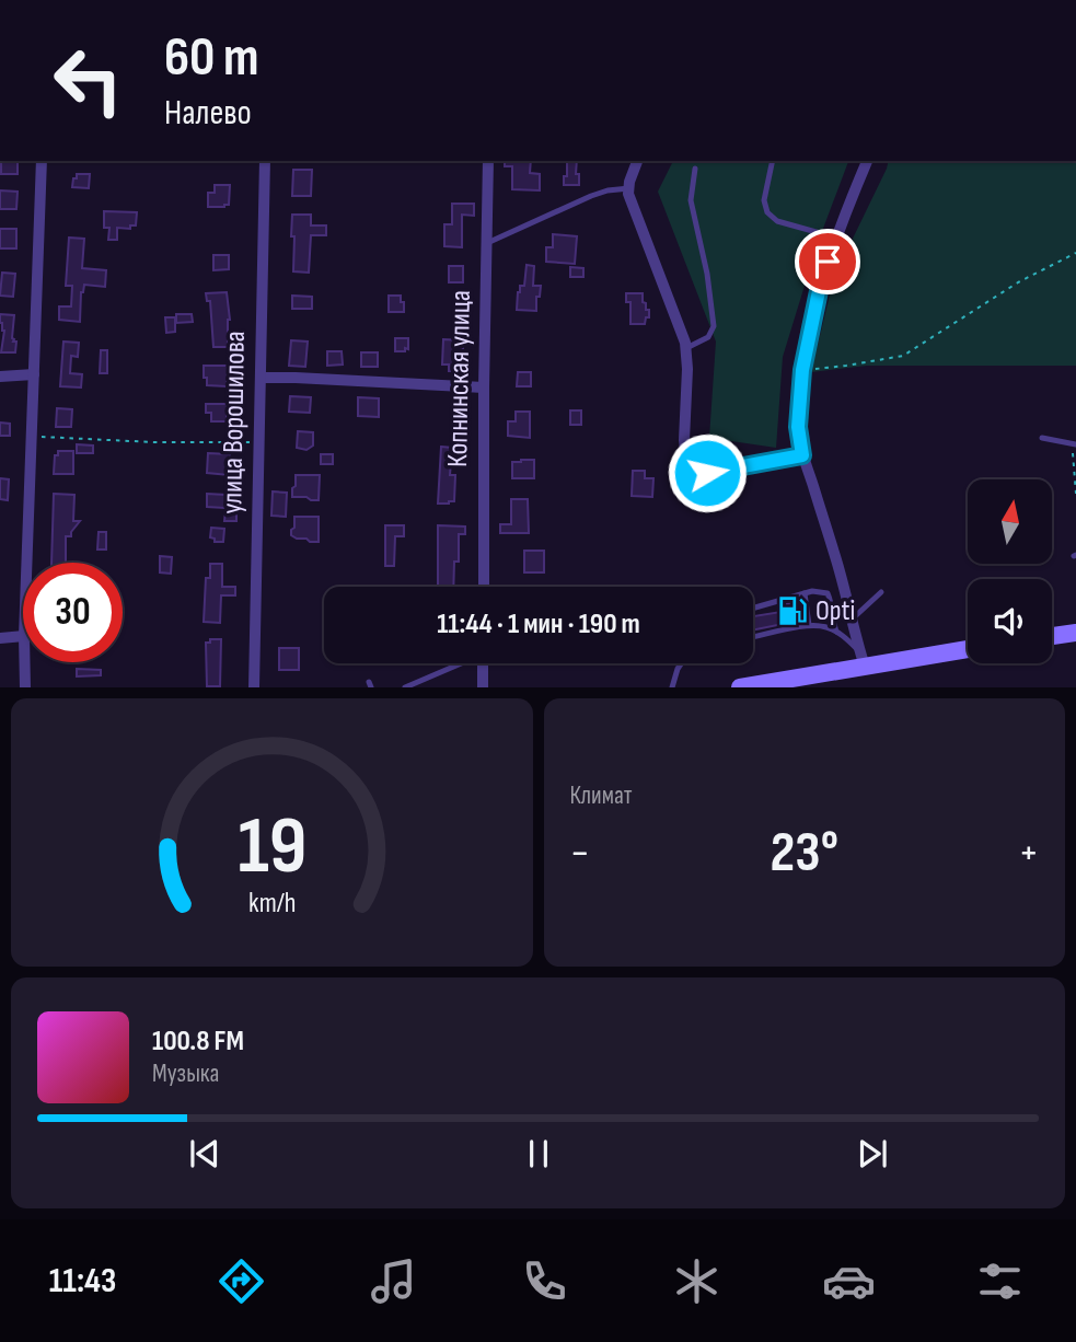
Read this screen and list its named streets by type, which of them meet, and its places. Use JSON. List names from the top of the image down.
{
  "streets": {
    "street": ["Копнинская улица", "улица Ворошилова"]
  },
  "places": {
    "fuel station": ["Opti"]
  },
  "north": "top",
  "page": {
    "turn": ["60 m", "Налево"],
    "limit": "30",
    "trip": "11:44 · 1 мин · 190 m",
    "tile": "Климат",
    "heat": ["−", "23°", "+"],
    "song": ["100.8 FM", "Музыка"],
    "tabs": "11:43",
    "gauge": ["19", "km/h"]
  }
}
